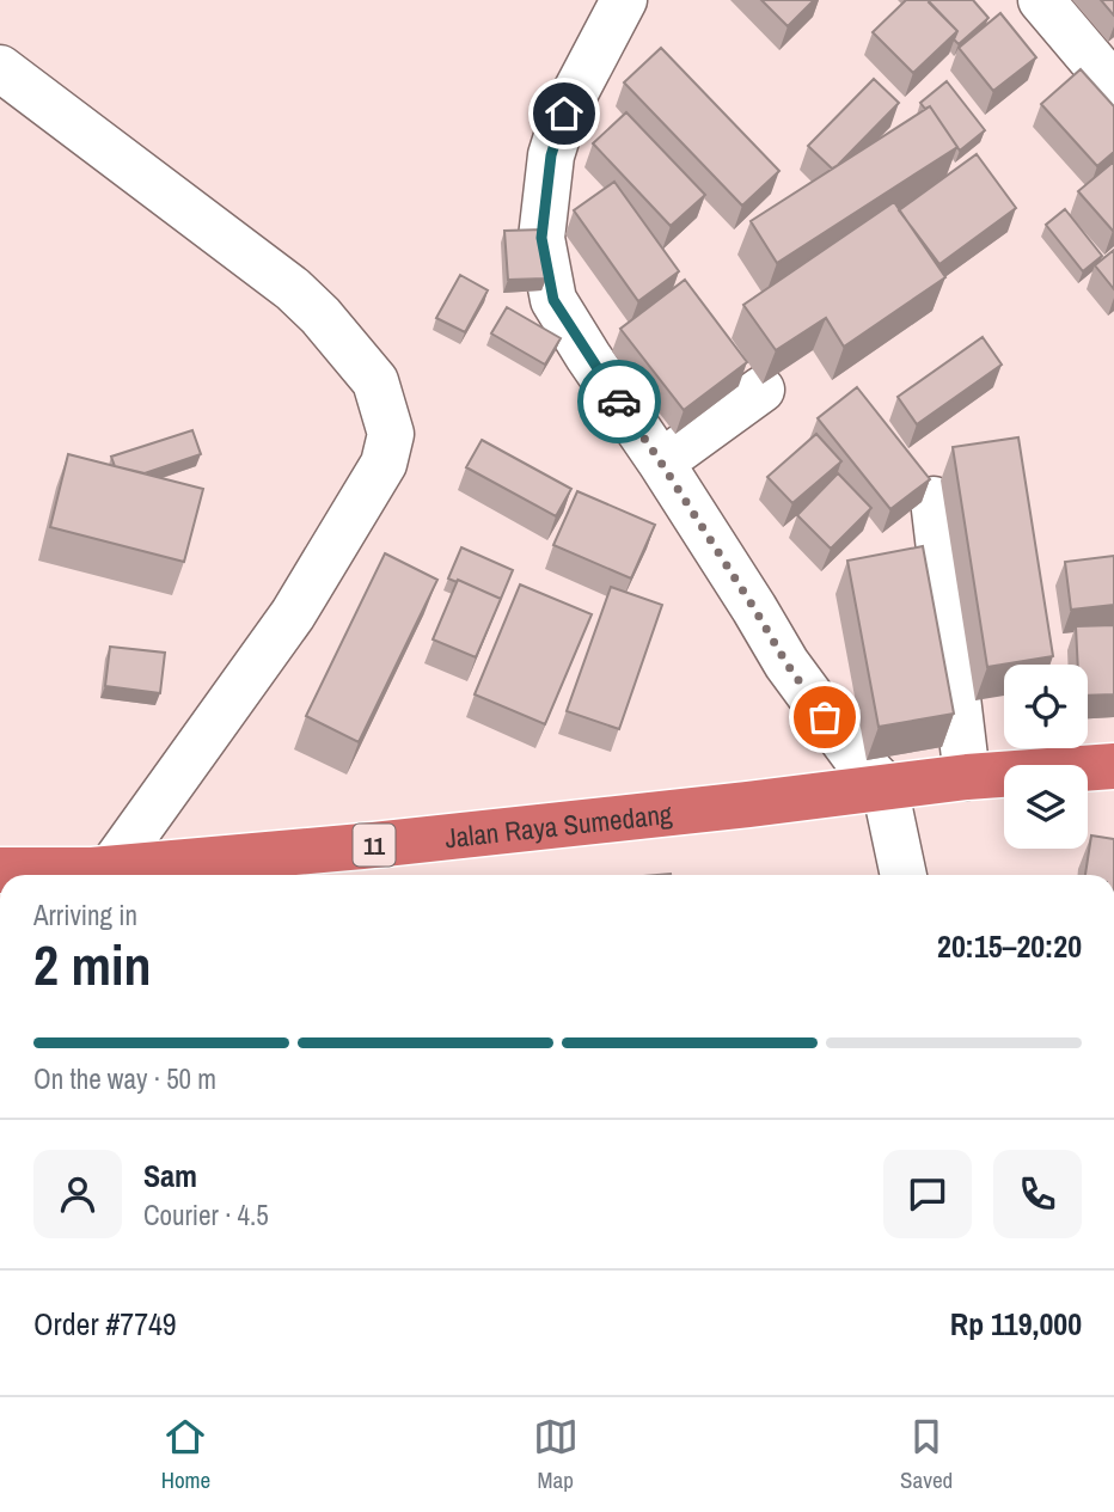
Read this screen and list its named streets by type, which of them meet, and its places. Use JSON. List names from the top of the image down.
{
  "streets": {
    "highway": ["Jalan Raya Sumedang", "11"]
  },
  "page": {
    "heading": ["2 min", "Arriving in", "20:15–20:20"],
    "panel": [
      "Sam",
      "Courier · 4.5",
      "Order #7749",
      "Rp 119,000"
    ],
    "bar": "On the way · 50 m",
    "tabs": ["Home", "Map", "Saved"]
  }
}
